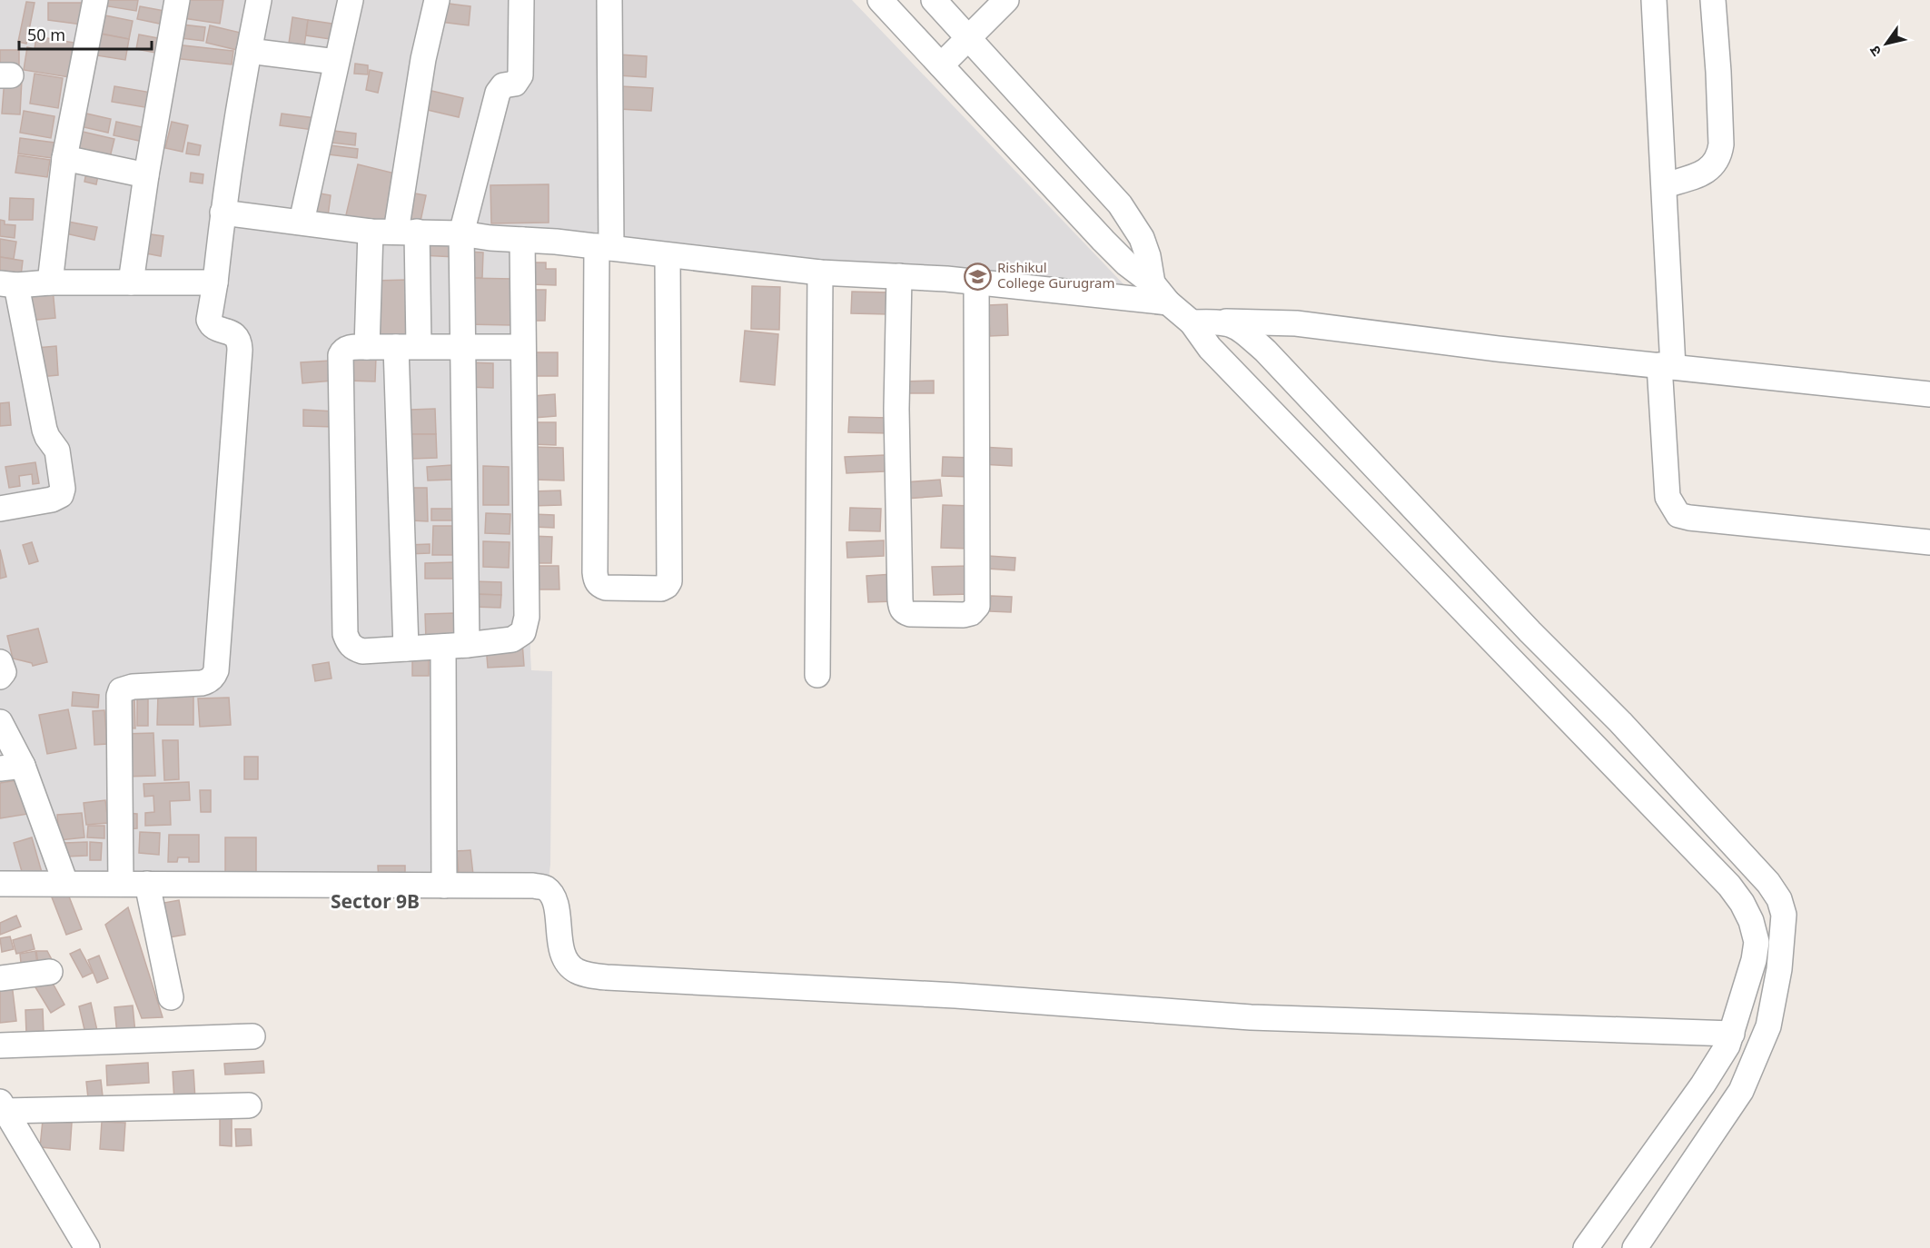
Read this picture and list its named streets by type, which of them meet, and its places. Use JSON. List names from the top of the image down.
{
  "districts": ["Sector 9B"],
  "places": {
    "school or university": ["Rishikul College Gurugram"]
  },
  "scale_bar": "50 m",
  "north": "bottom left"
}
